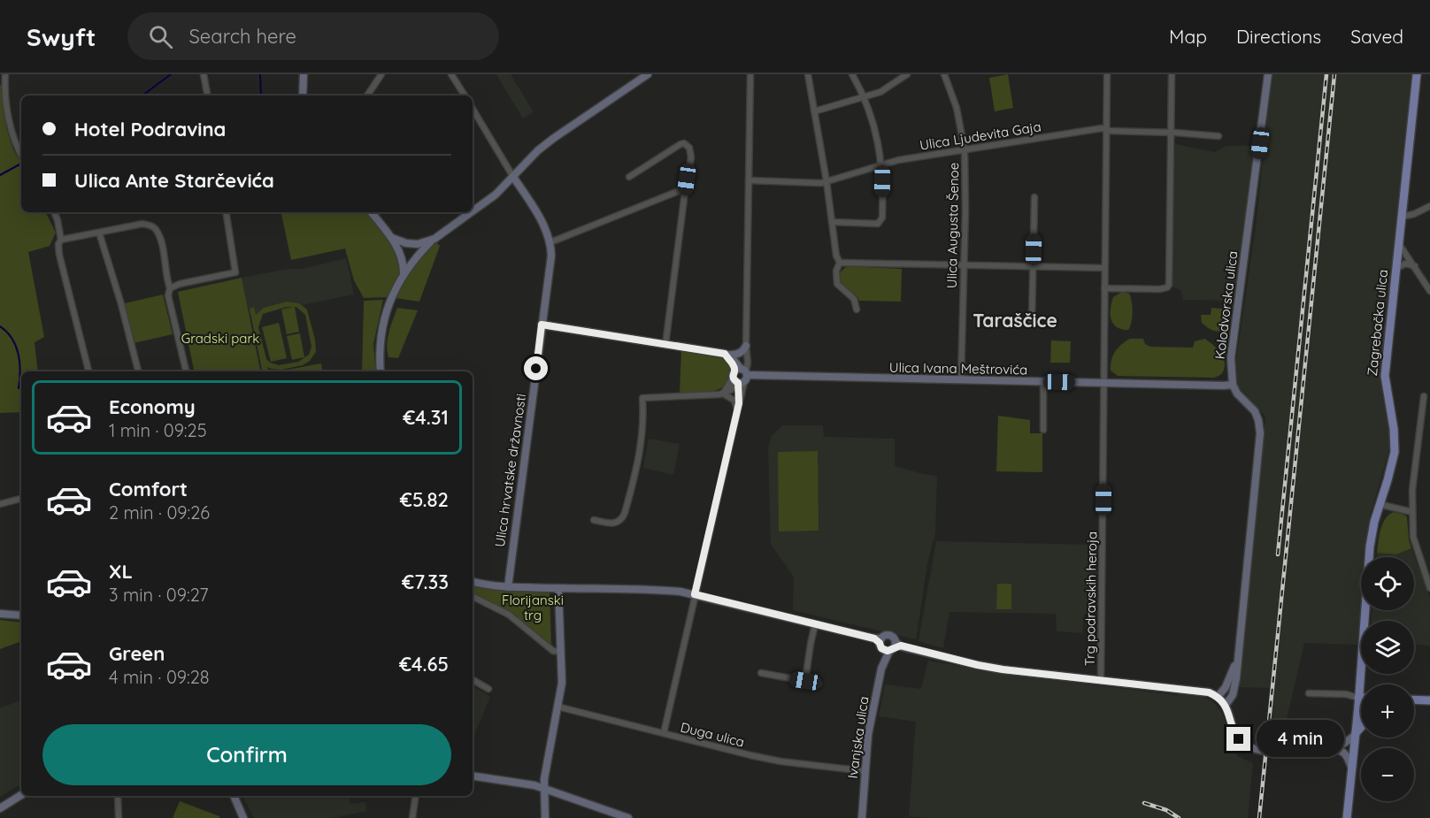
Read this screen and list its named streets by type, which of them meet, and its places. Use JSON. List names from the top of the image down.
{
  "streets": {
    "main road": [
      "Kolodvorska ulica",
      "Zagrebačka ulica",
      "Ulica Ivana Meštrovića",
      "Ulica hrvatske državnosti",
      "Ivanjska ulica"
    ],
    "street": [
      "Ulica Ljudevita Gaja",
      "Ulica Augusta Šenoe",
      "Trg podravskih heroja",
      "Duga ulica"
    ]
  },
  "crossings": [
    ["Ulica Ljudevita Gaja", "Ulica Augusta Šenoe"],
    ["Ulica Ljudevita Gaja", "Trg podravskih heroja"],
    ["Ulica Augusta Šenoe", "Ulica Ivana Meštrovića"],
    ["Kolodvorska ulica", "Ulica Ivana Meštrovića"],
    ["Ulica Ivana Meštrovića", "Trg podravskih heroja"],
    ["Duga ulica", "Ivanjska ulica"]
  ],
  "districts": ["Taraščice"],
  "parks": ["Gradski park", "Florijanski trg"],
  "page": {
    "header": "Swyft",
    "search": "Search here",
    "nav": ["Map", "Directions", "Saved"],
    "banner": ["Hotel Podravina", "Ulica Ante Starčevića"],
    "list": [
      {
        "name": "Economy",
        "note": "1 min · 09:25",
        "value": "€4.31"
      },
      {
        "name": "Comfort",
        "note": "2 min · 09:26",
        "value": "€5.82"
      },
      {
        "name": "XL",
        "note": "3 min · 09:27",
        "value": "€7.33"
      },
      {
        "name": "Green",
        "note": "4 min · 09:28",
        "value": "€4.65"
      }
    ],
    "map_buttons": ["+", "−"],
    "buttons": "Confirm",
    "bubble": "4 min"
  }
}
